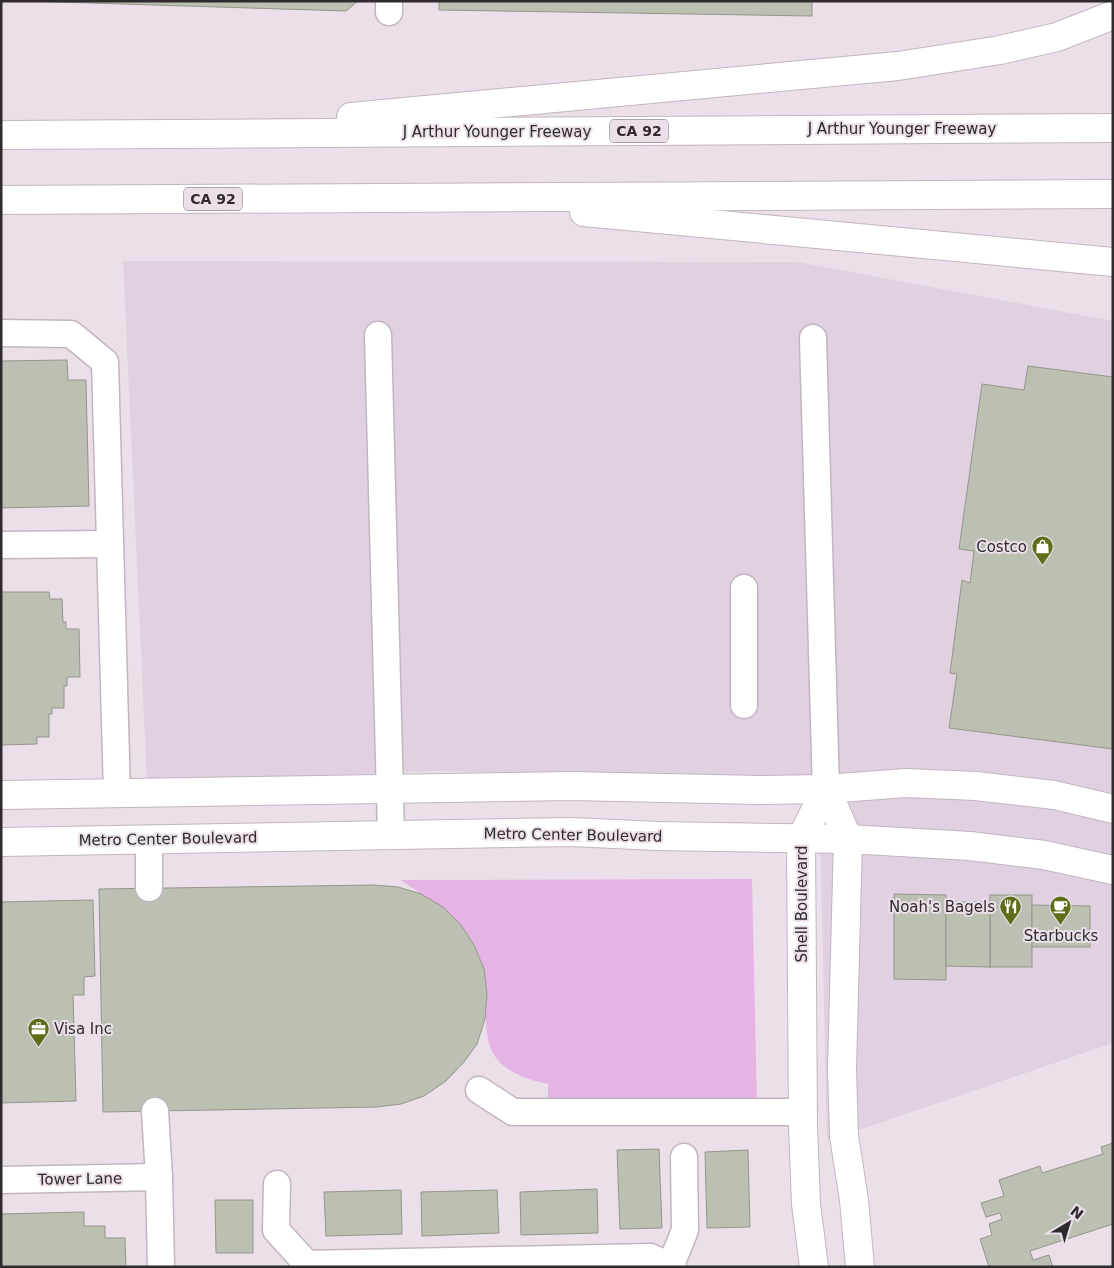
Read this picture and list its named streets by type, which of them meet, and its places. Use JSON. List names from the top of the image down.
{
  "streets": {
    "main road": [
      "J Arthur Younger Freeway",
      "CA 92",
      "Metro Center Boulevard",
      "Shell Boulevard"
    ],
    "lane": ["Tower Lane"]
  },
  "crossings": [
    ["Metro Center Boulevard", "Shell Boulevard"]
  ],
  "places": {
    "shop": ["Costco"],
    "restaurant": ["Noah's Bagels"],
    "cafe": ["Starbucks"],
    "office": ["Visa Inc"]
  },
  "north": "top right"
}
